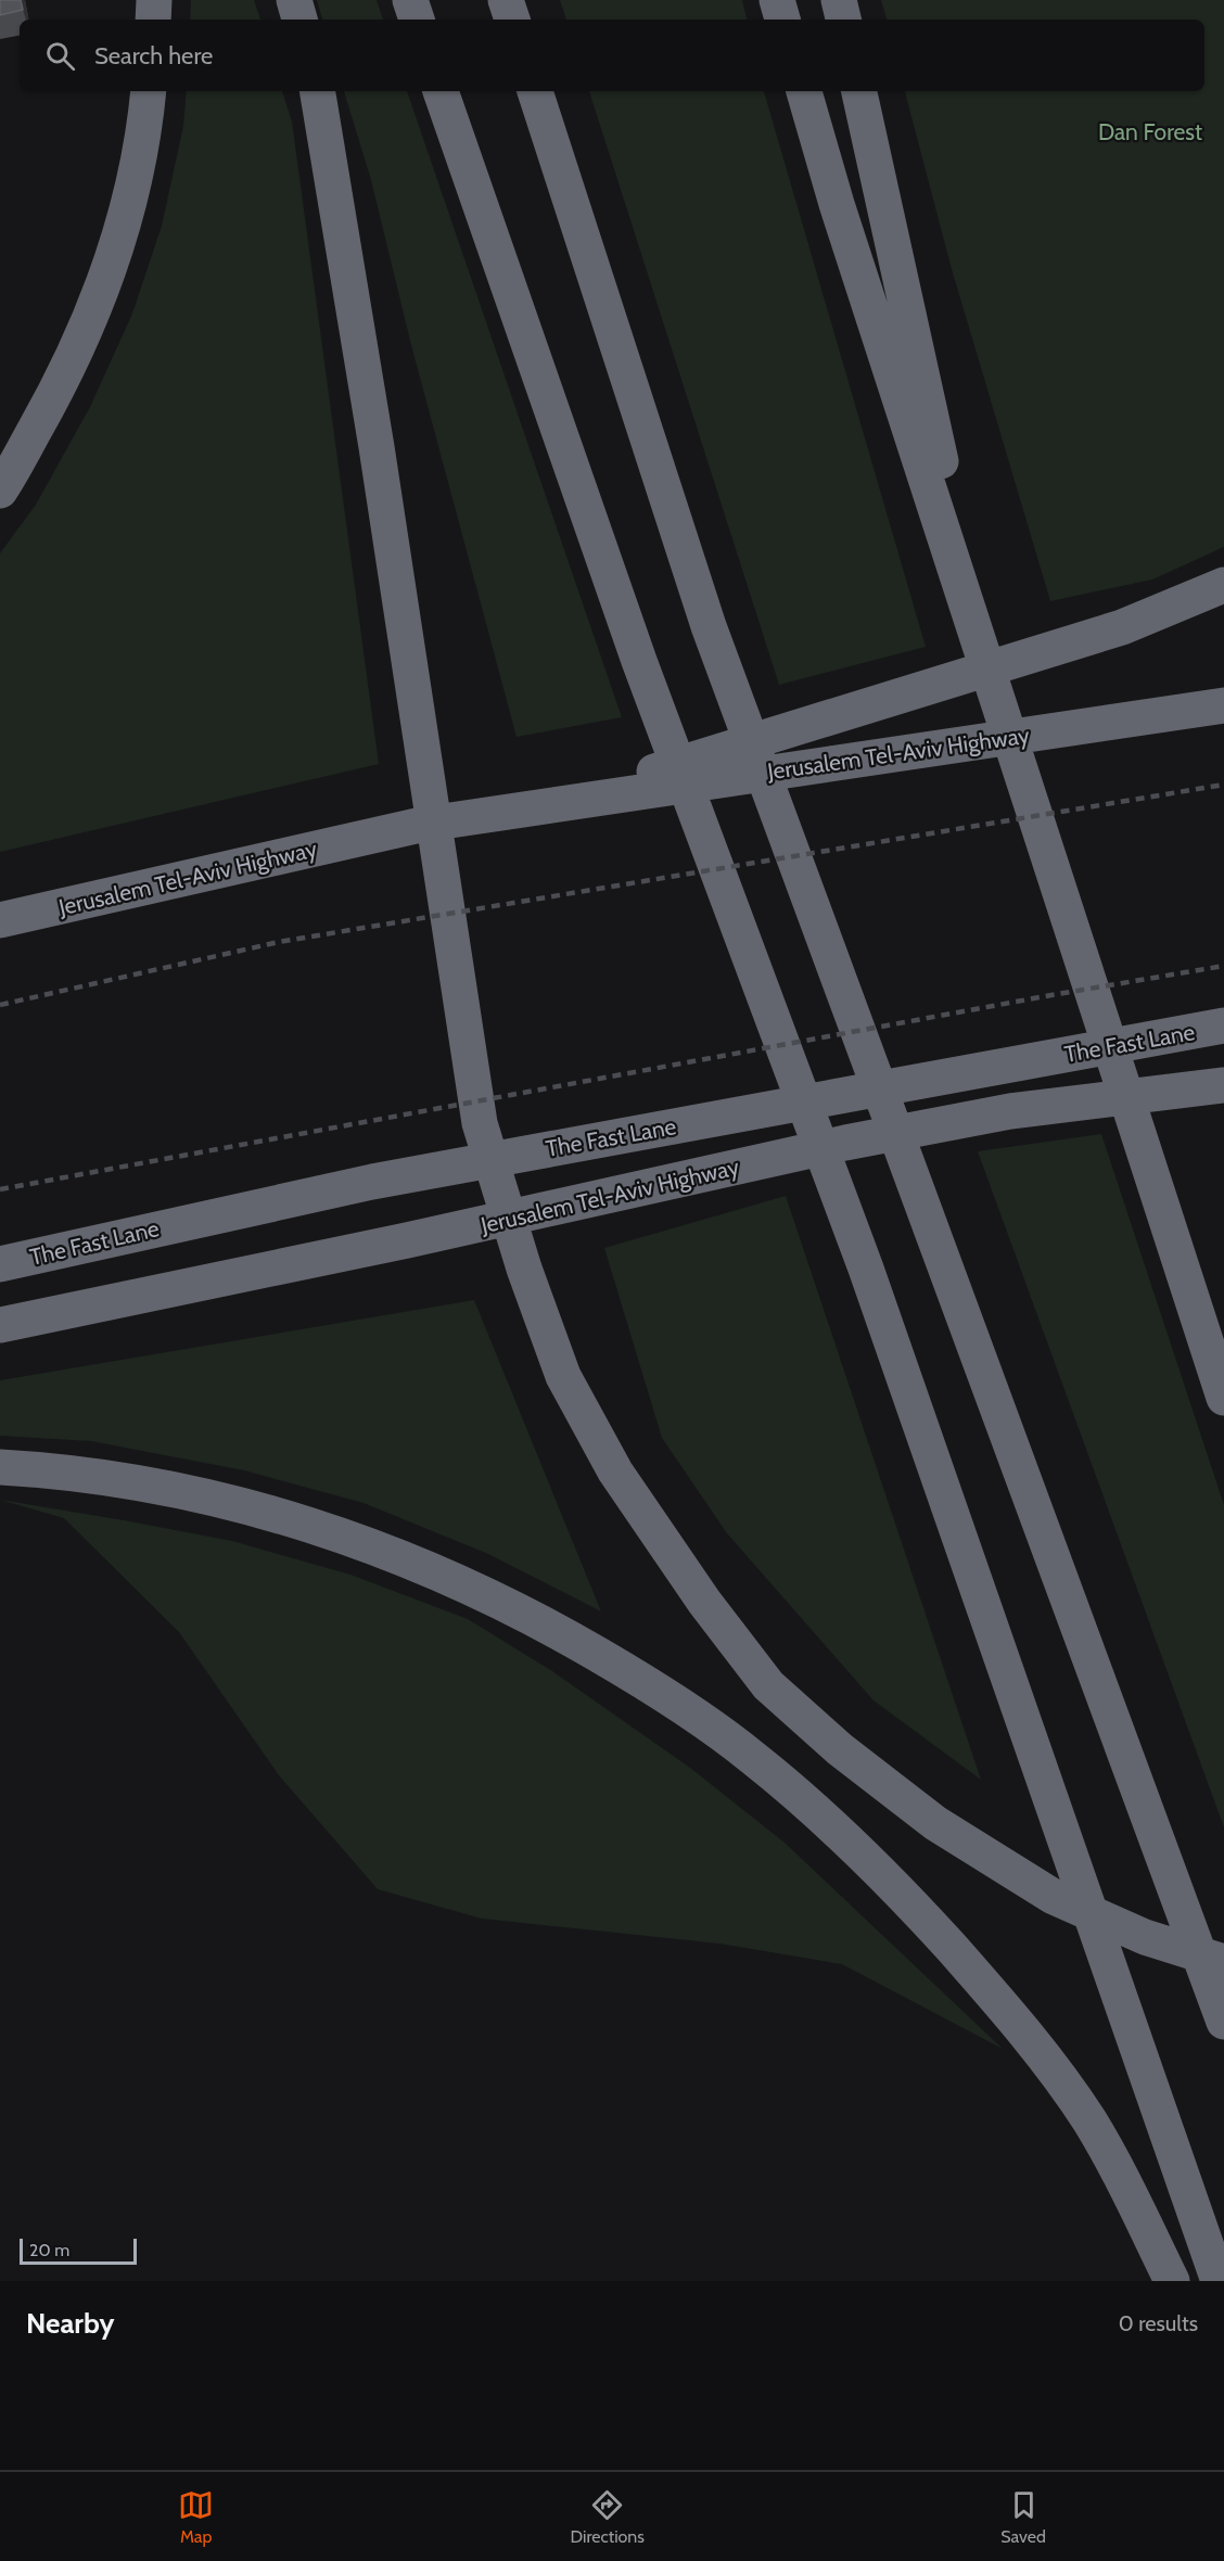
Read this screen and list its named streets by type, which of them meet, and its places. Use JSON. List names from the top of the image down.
{
  "streets": {
    "highway": ["Jerusalem Tel-Aviv Highway", "The Fast Lane"]
  },
  "parks": ["Dan Forest"],
  "scale_bar": "20 m",
  "page": {
    "search": "Search here",
    "scale": "20 m",
    "heading": ["Nearby", "0 results"],
    "nav": ["Map", "Directions", "Saved"]
  }
}
